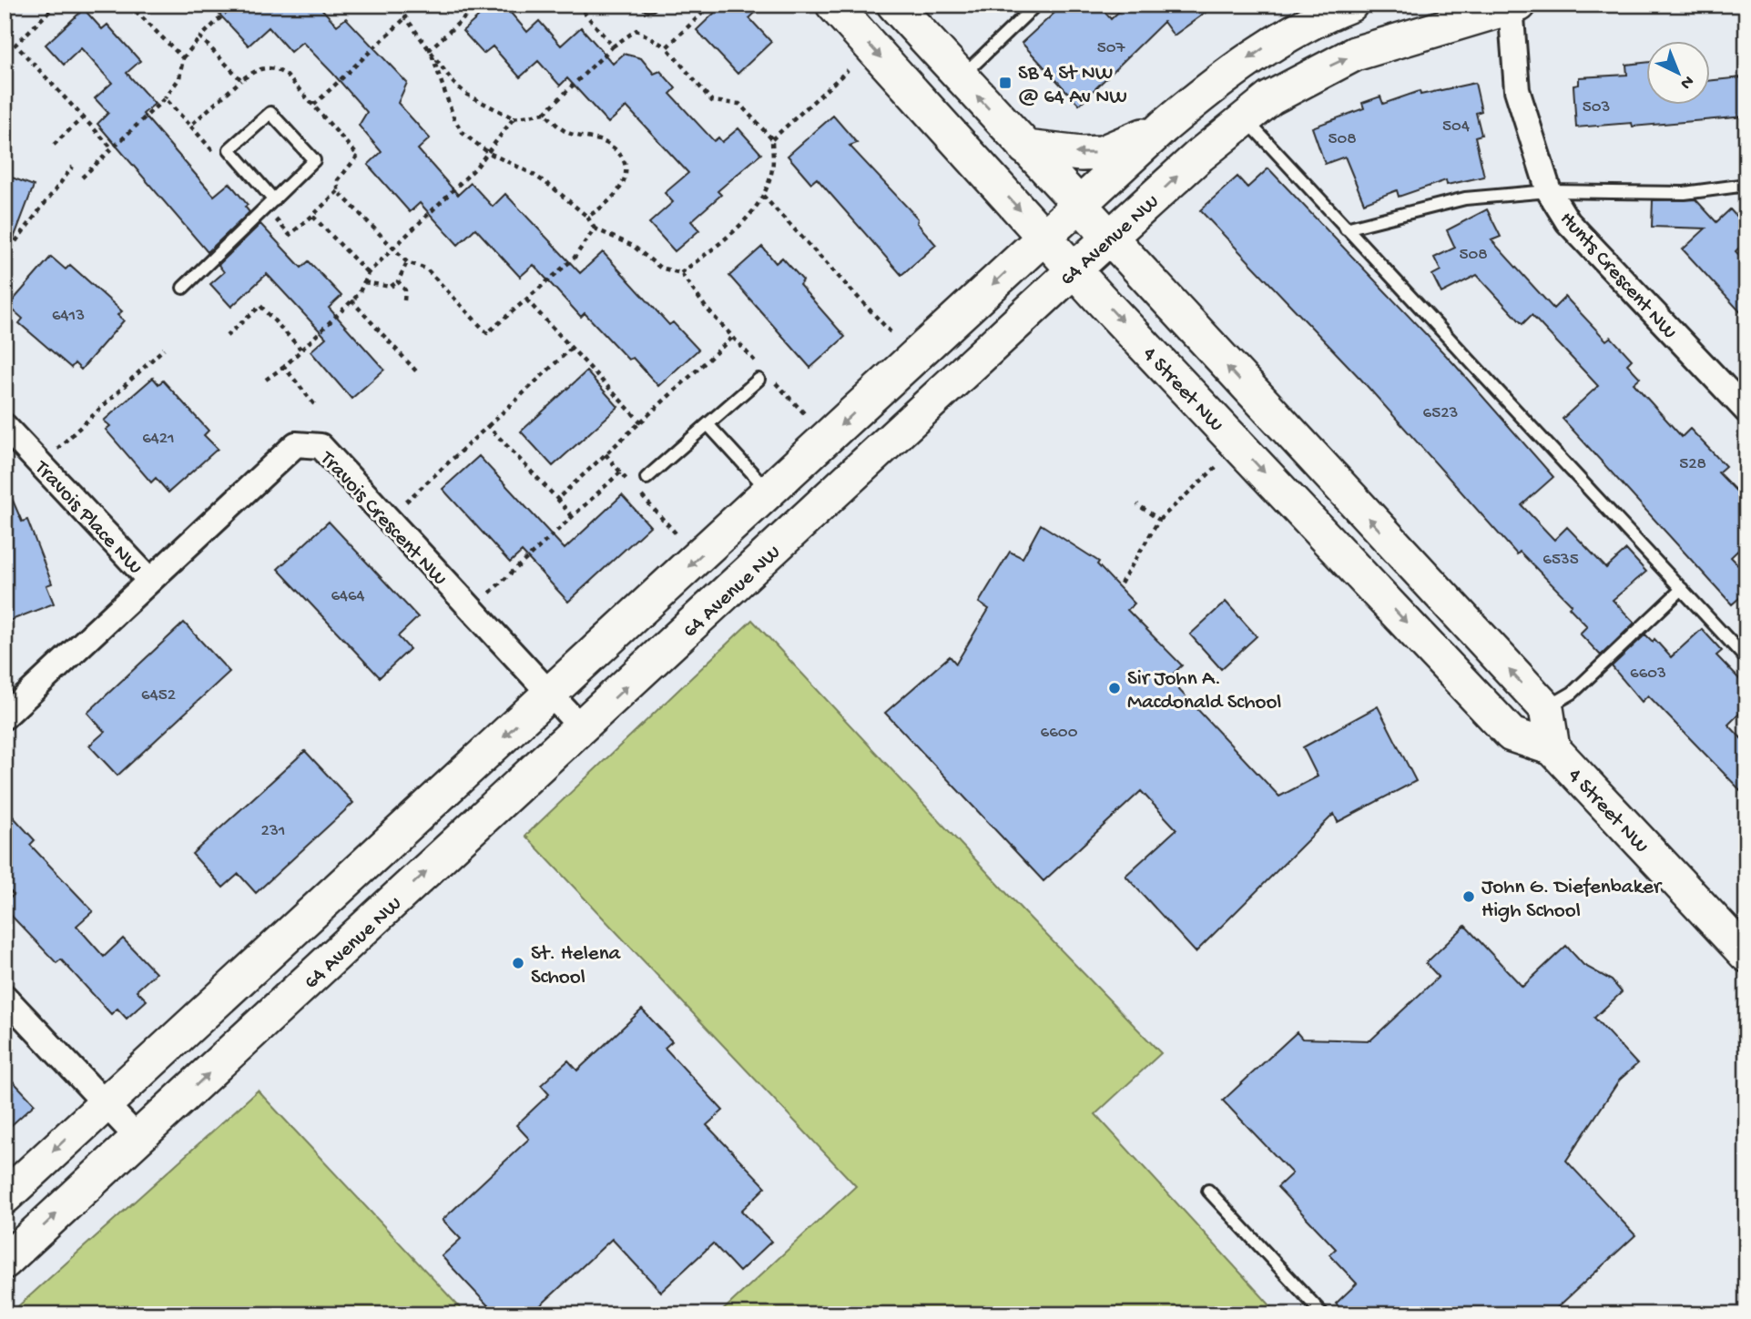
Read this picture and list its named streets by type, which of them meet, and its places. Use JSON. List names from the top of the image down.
{
  "streets": {
    "main road": ["64 Avenue NW", "4 Street NW"],
    "street": ["Hunts Crescent NW", "Travois Place NW", "Travois Crescent NW"]
  },
  "crossings": [
    ["64 Avenue NW", "Hunts Crescent NW"],
    ["64 Avenue NW", "4 Street NW"],
    ["64 Avenue NW", "Travois Crescent NW"],
    ["Travois Place NW", "Travois Crescent NW"]
  ],
  "places": {
    "transit": ["SB 4 St NW @ 64 Av NW"],
    "other": ["Sir John A. Macdonald School", "John G. Diefenbaker High School", "St. Helena School"]
  },
  "house_numbers": [
    "507",
    "503",
    "504",
    "508",
    "508",
    "6413",
    "6523",
    "6421",
    "528",
    "6535",
    "6464",
    "6603",
    "6452",
    "6600",
    "231"
  ],
  "north": "bottom right"
}
